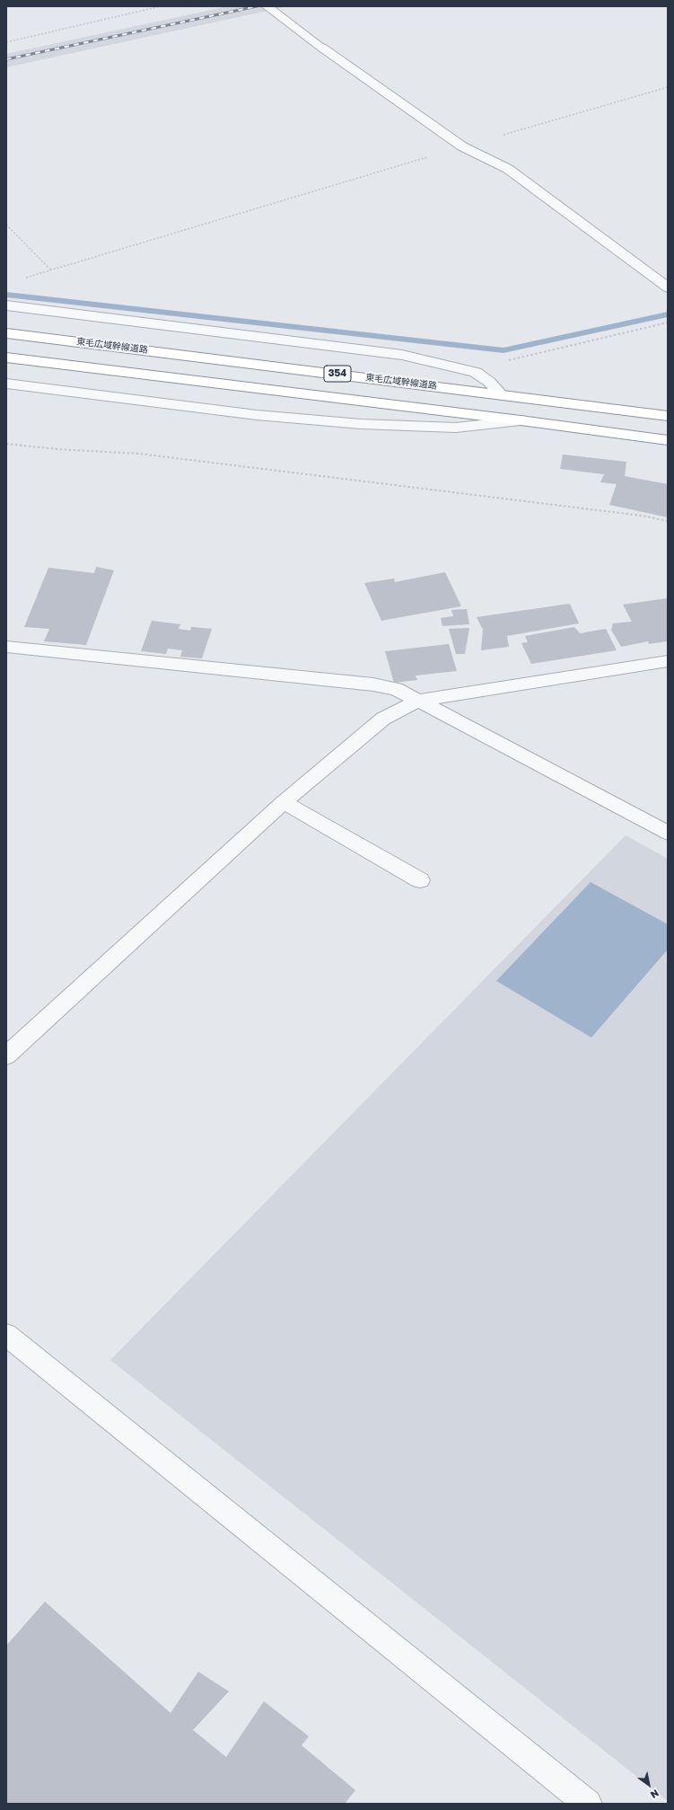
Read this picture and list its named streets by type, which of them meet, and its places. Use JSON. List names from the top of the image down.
{
  "streets": {
    "highway": ["東毛広域幹線道路", "354"]
  },
  "north": "bottom right"
}
